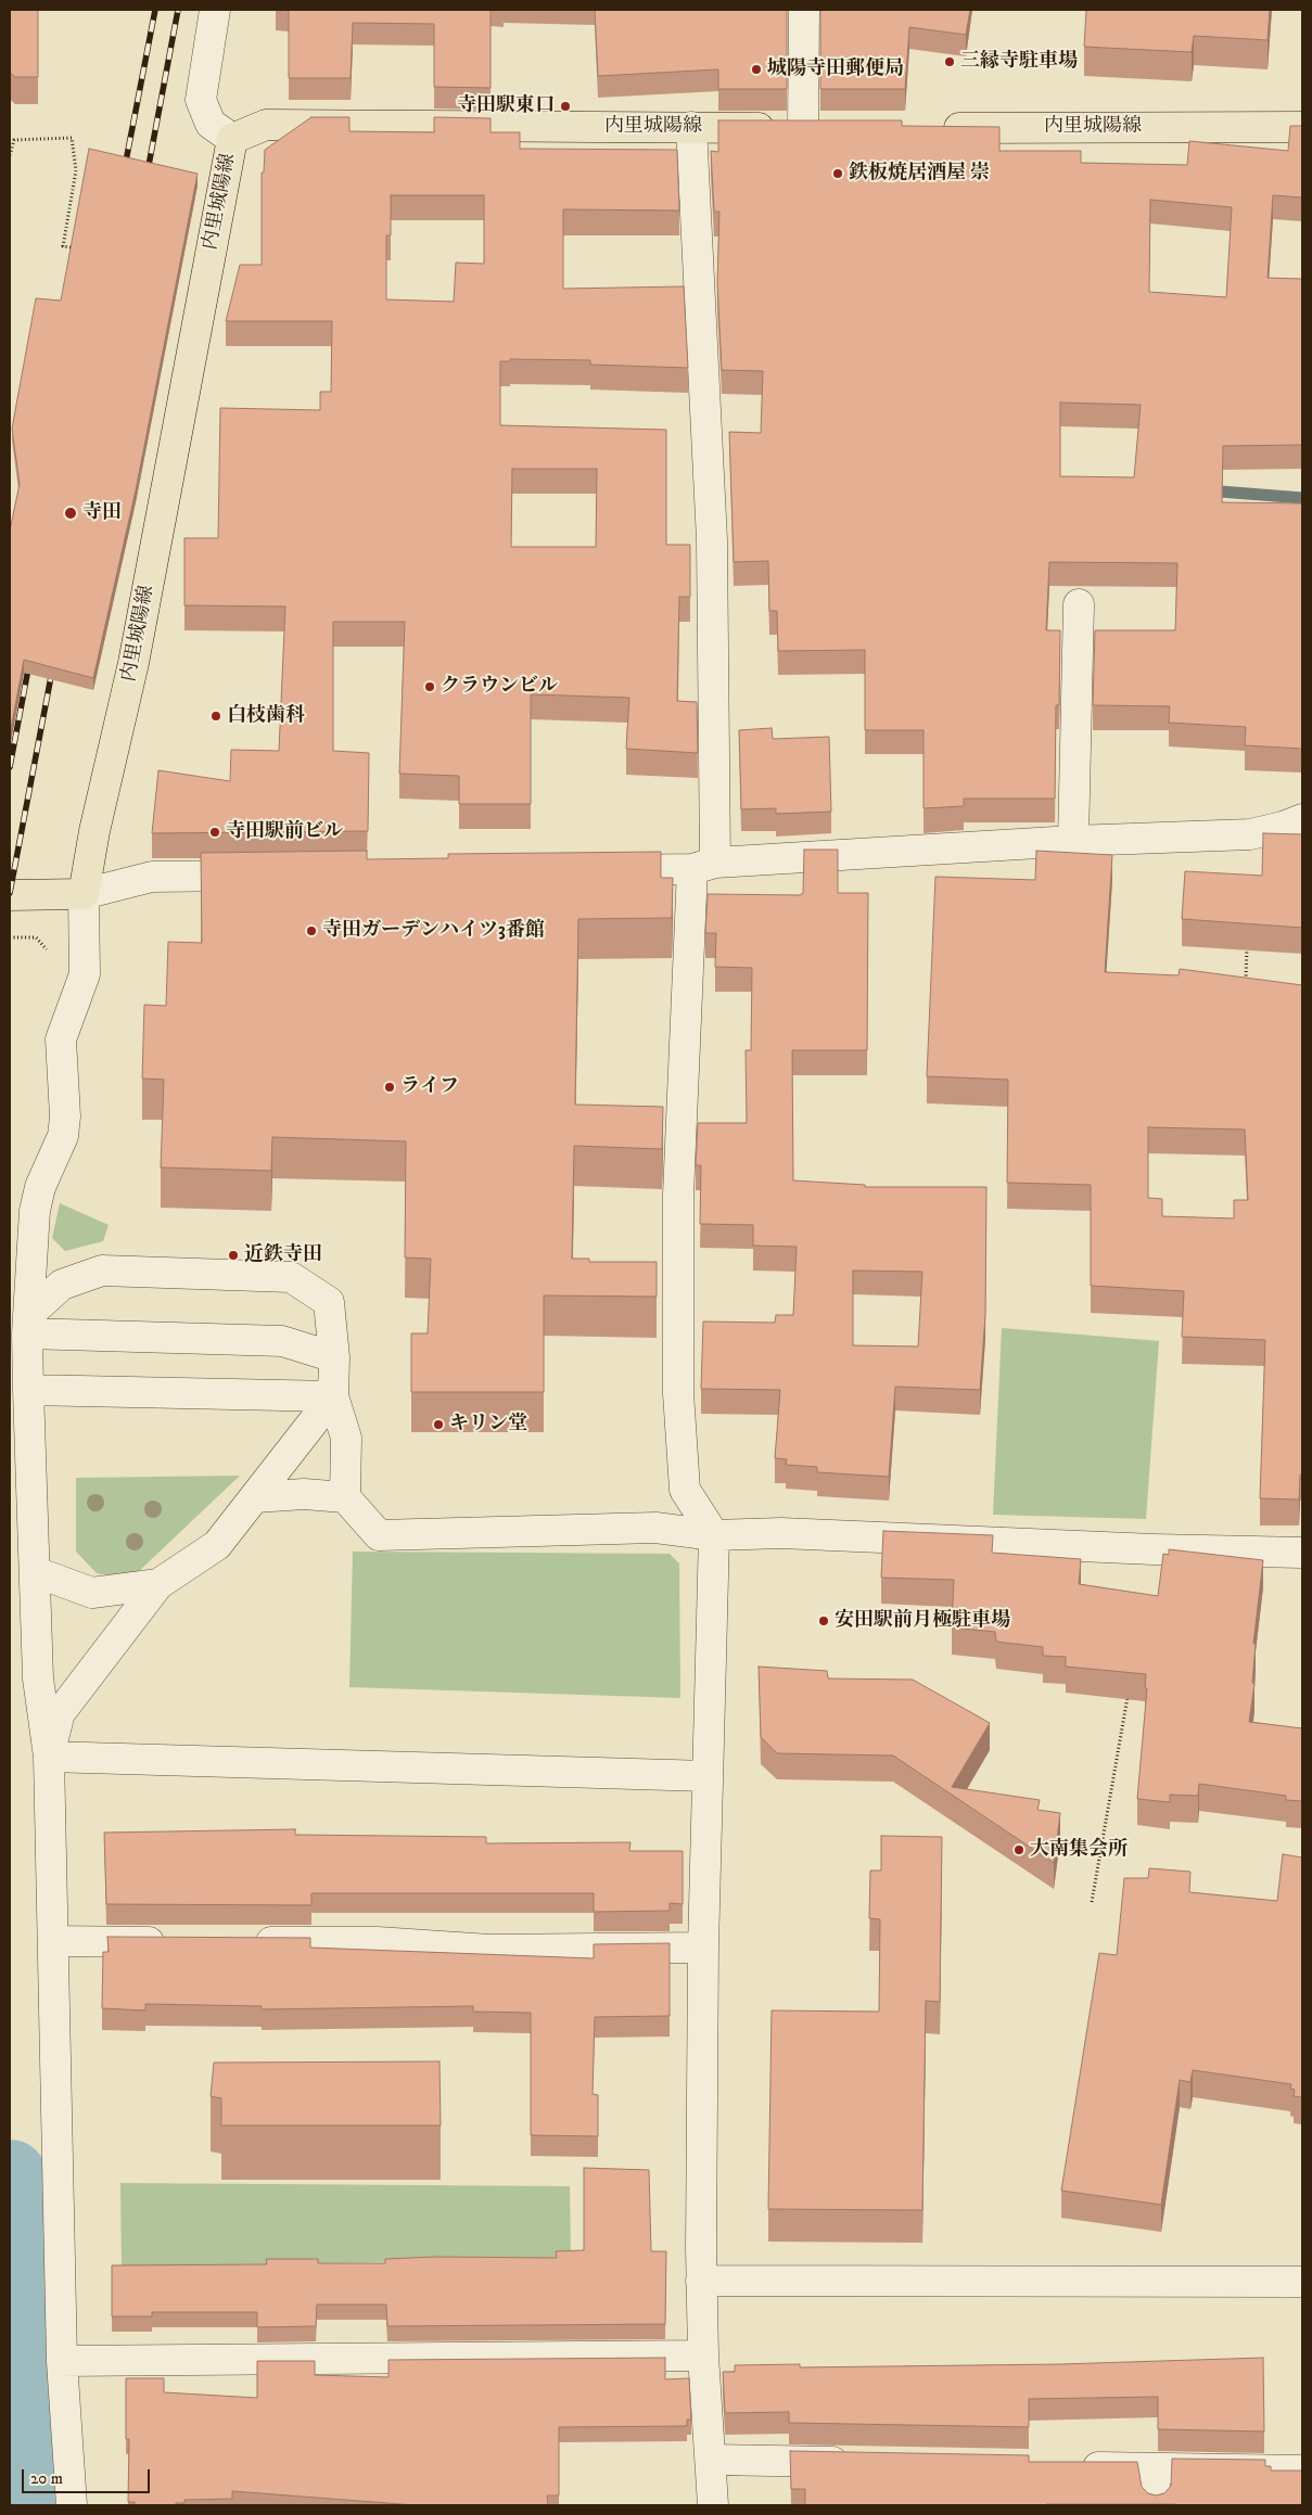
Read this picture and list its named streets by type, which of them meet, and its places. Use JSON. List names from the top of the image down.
{
  "streets": {
    "main road": ["内里城陽線"]
  },
  "places": [
    "三縁寺駐車場",
    "城陽寺田郵便局",
    "寺田駅東口",
    "鉄板焼居酒屋 崇",
    "寺田",
    "クラウンビル",
    "白枝歯科",
    "寺田駅前ビル",
    "寺田ガーデンハイツ3番館",
    "ライフ",
    "近鉄寺田",
    "キリン堂",
    "安田駅前月極駐車場",
    "大南集会所"
  ],
  "scale_bar": "20 m"
}
